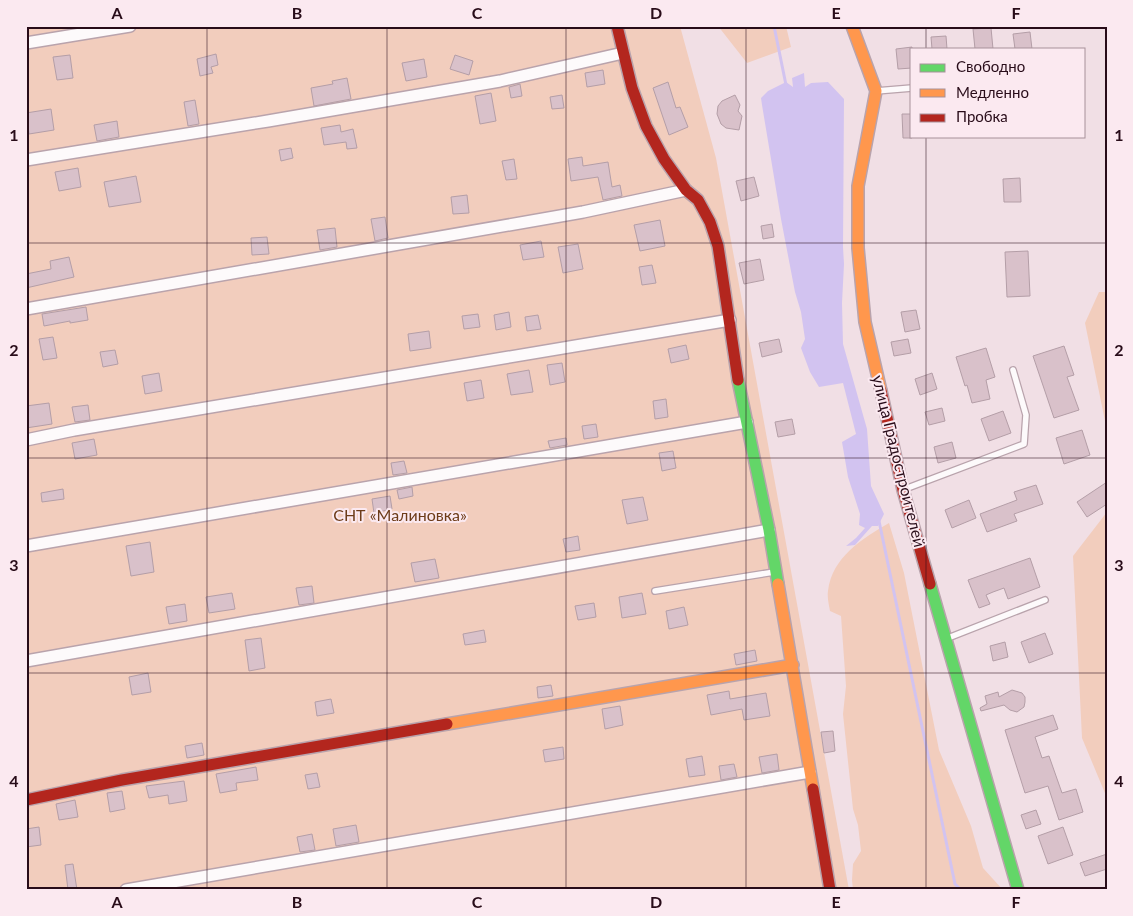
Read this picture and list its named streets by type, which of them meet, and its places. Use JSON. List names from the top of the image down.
{
  "streets": {
    "street": ["улица Градостроителей"]
  },
  "parks": ["СНТ «Малиновка»"],
  "legend": ["Свободно", "Медленно", "Пробка"],
  "grid": {
    "columns": [
      "A",
      "B",
      "C",
      "D",
      "E",
      "F"
    ],
    "rows": [
      "1",
      "2",
      "3",
      "4"
    ]
  }
}
